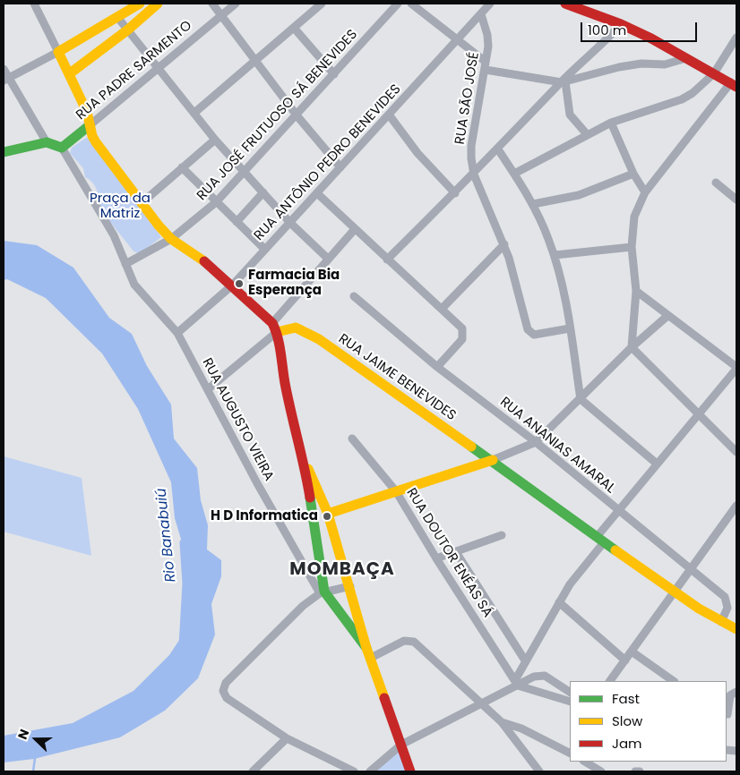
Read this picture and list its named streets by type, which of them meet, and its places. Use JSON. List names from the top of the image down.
{
  "streets": {
    "main road": ["RUA PADRE SARMENTO", "RUA JAIME BENEVIDES"],
    "street": [
      "RUA SÃO JOSÉ",
      "RUA JOSÉ FRUTUOSO SÁ BENEVIDES",
      "RUA ANTÔNIO PEDRO BENEVIDES",
      "RUA AUGUSTO VIEIRA",
      "RUA ANANIAS AMARAL",
      "RUA DOUTOR ENÉAS SÁ"
    ]
  },
  "crossings": [
    ["RUA PADRE SARMENTO", "RUA AUGUSTO VIEIRA"],
    ["RUA SÃO JOSÉ", "RUA ANTÔNIO PEDRO BENEVIDES"],
    ["RUA JOSÉ FRUTUOSO SÁ BENEVIDES", "RUA AUGUSTO VIEIRA"],
    ["RUA ANTÔNIO PEDRO BENEVIDES", "RUA AUGUSTO VIEIRA"],
    ["RUA JAIME BENEVIDES", "RUA ANANIAS AMARAL"]
  ],
  "districts": ["MOMBAÇA"],
  "water": ["Rio Banabuiú"],
  "parks": ["Praça da Matriz"],
  "places": ["Farmacia Bia Esperança", "H D Informatica"],
  "legend": ["Fast", "Slow", "Jam"],
  "scale_bar": "100 m",
  "north": "left"
}
